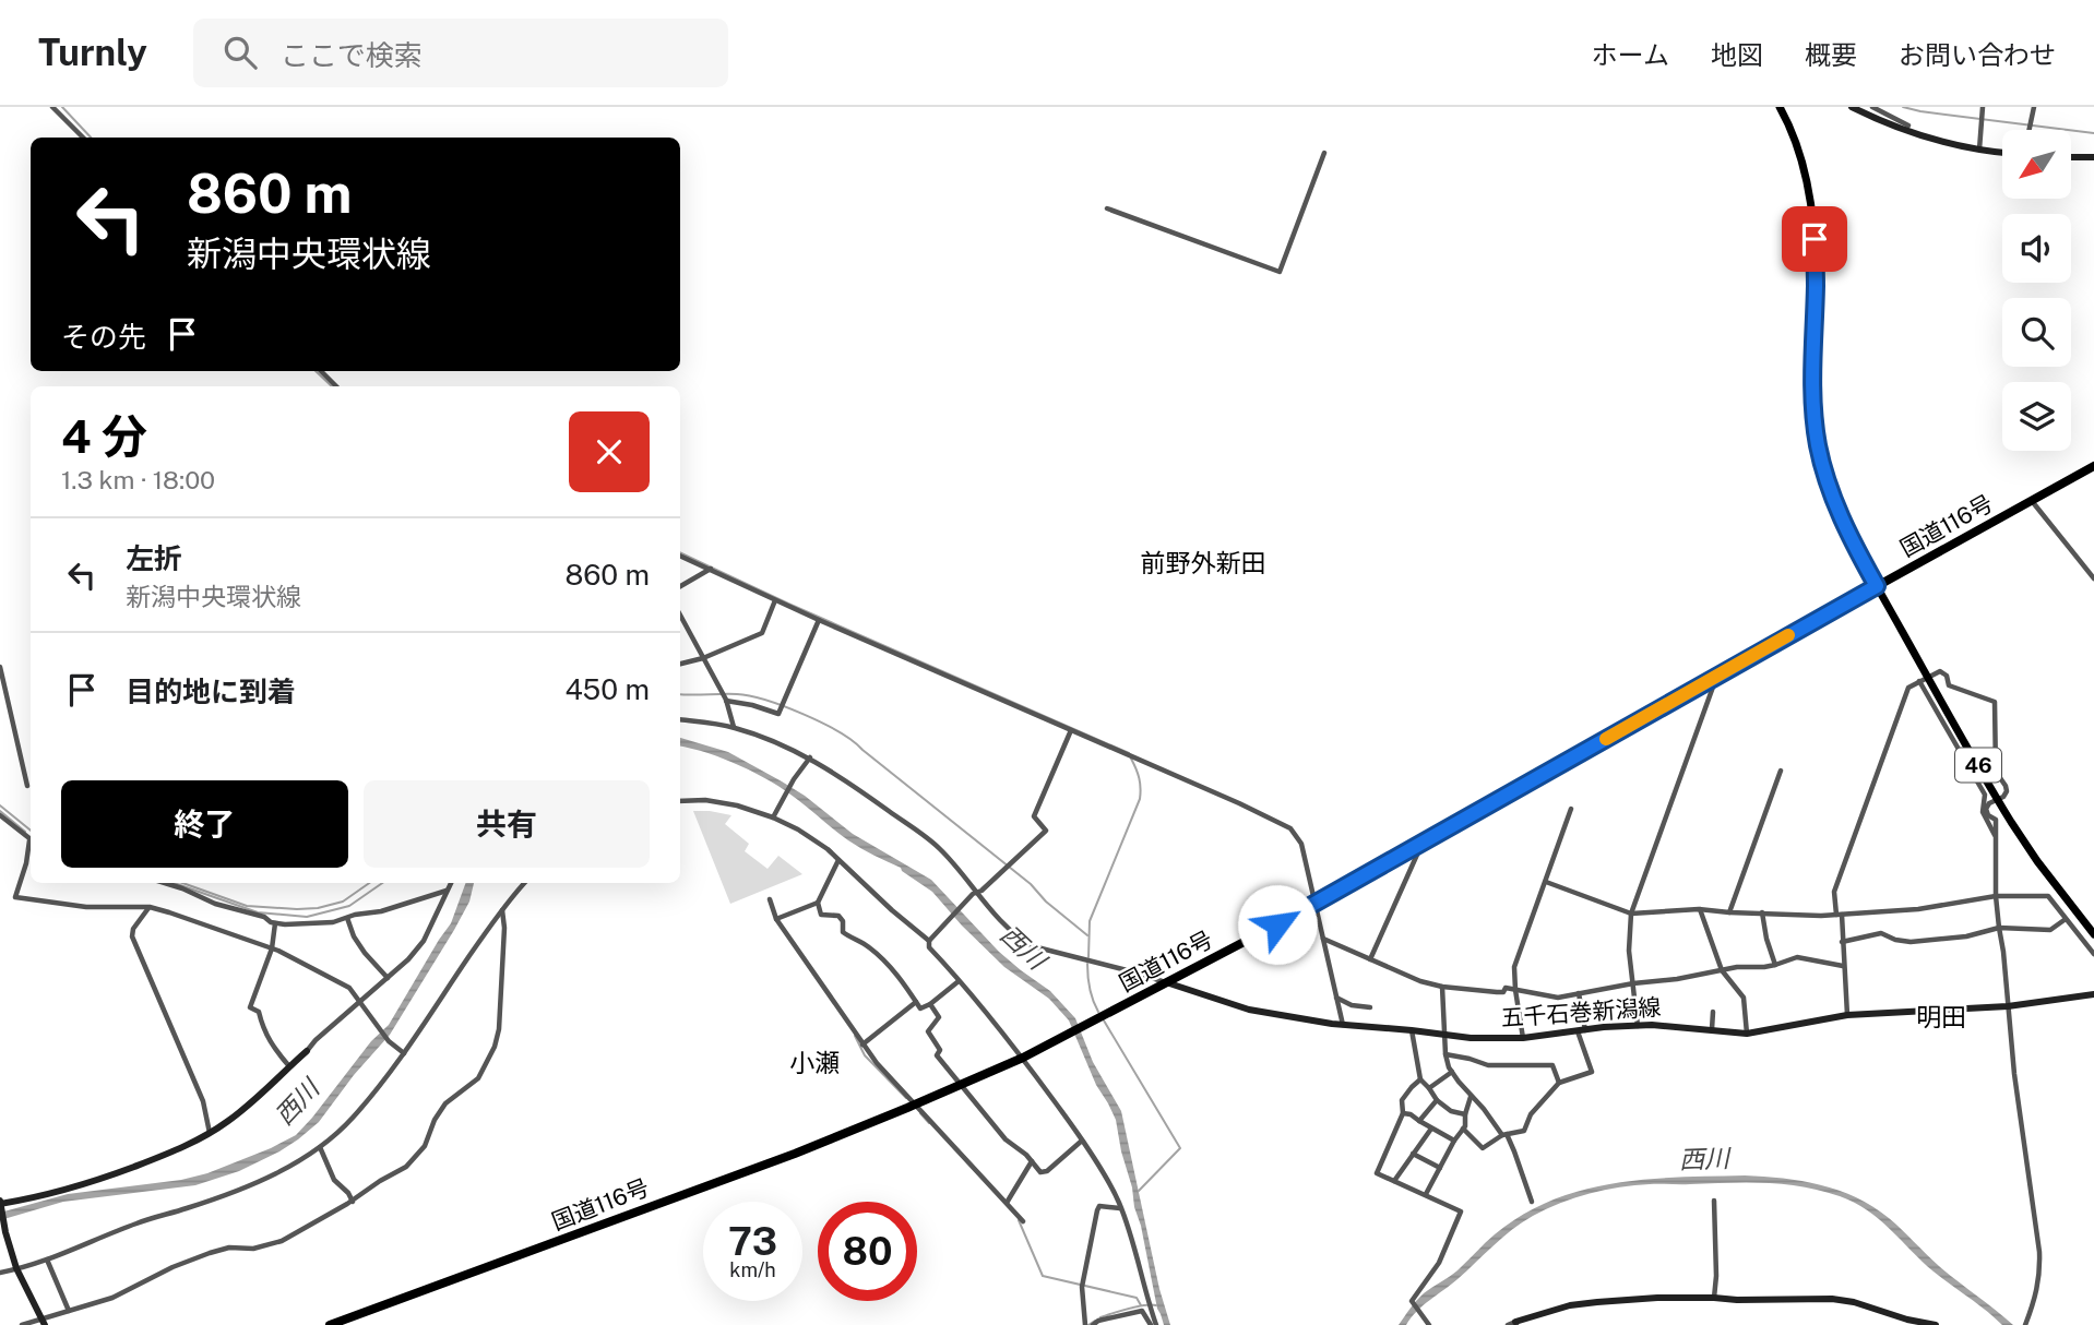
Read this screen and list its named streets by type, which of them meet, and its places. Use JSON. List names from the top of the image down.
{
  "streets": {
    "highway": ["国道116号"],
    "main road": ["46"],
    "street": ["五千石巻新潟線"]
  },
  "crossings": [
    ["国道116号", "46"],
    ["国道116号", "五千石巻新潟線"]
  ],
  "districts": ["前野外新田", "明田", "小瀬"],
  "water": ["西川"],
  "north": "bottom left",
  "page": {
    "header": "Turnly",
    "search": "ここで検索",
    "nav": [
      "ホーム",
      "地図",
      "概要",
      "お問い合わせ"
    ],
    "turn": ["860 m", "新潟中央環状線"],
    "then": "その先",
    "heading": ["4 分", "1.3 km · 18:00"],
    "list": [
      {
        "name": "左折",
        "note": "新潟中央環状線",
        "value": "860 m"
      },
      {
        "name": "目的地に到着",
        "value": "450 m"
      }
    ],
    "buttons": ["終了", "共有"],
    "speed": "73 km/h",
    "limit": "80"
  }
}
